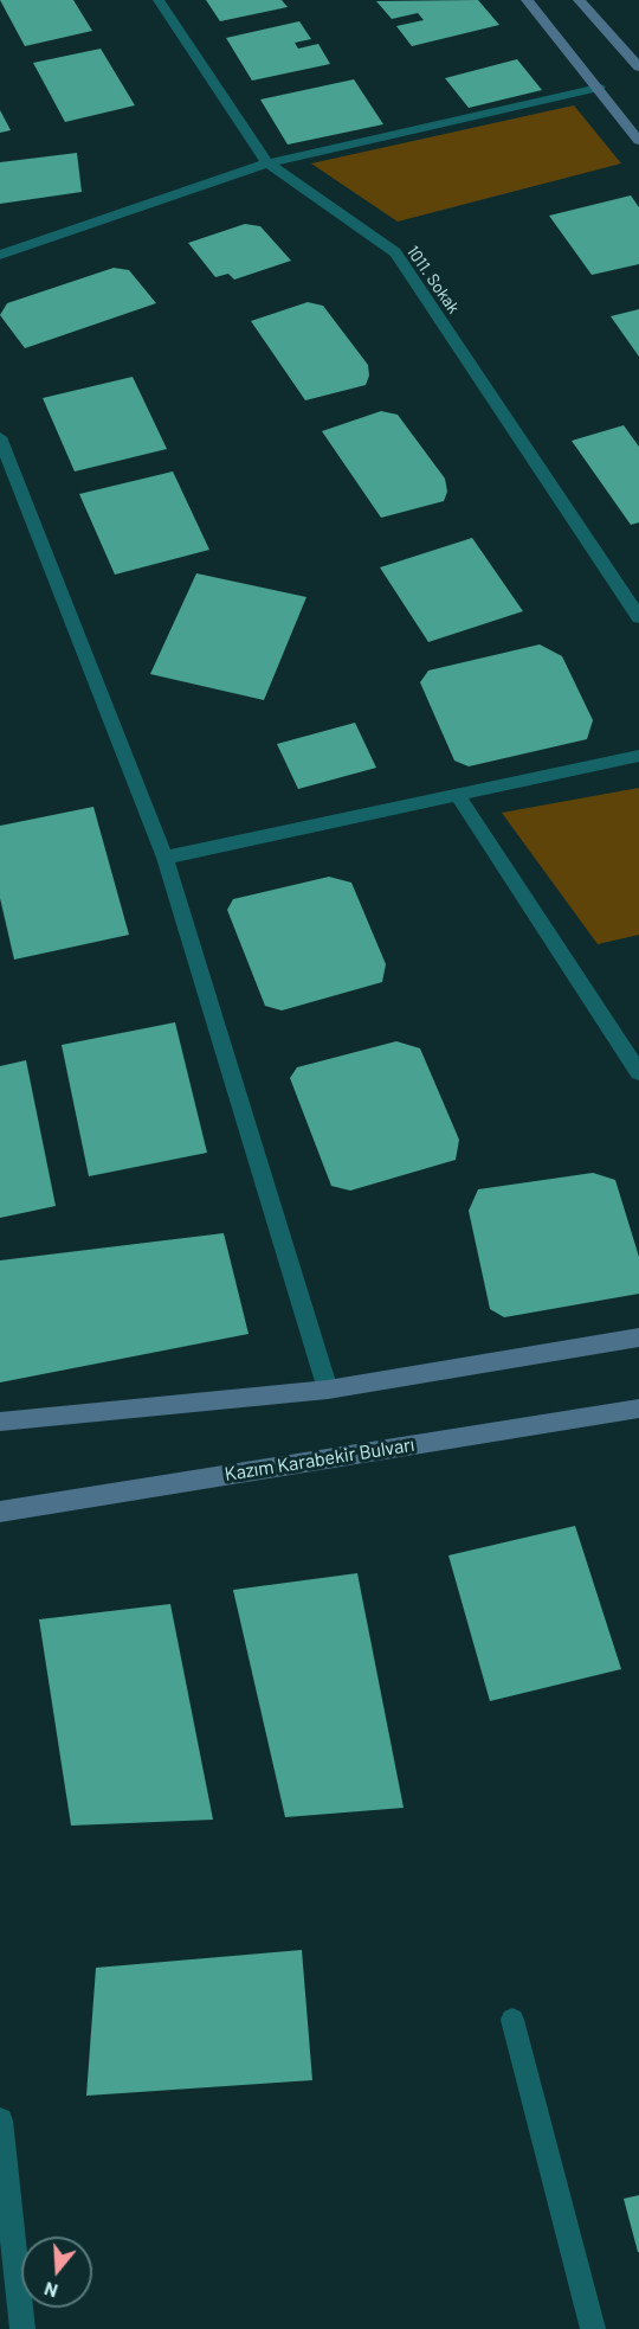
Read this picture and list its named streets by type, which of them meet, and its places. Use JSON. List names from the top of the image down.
{
  "streets": {
    "main road": ["Kazım Karabekir Bulvarı"],
    "street": ["1011. Sokak"]
  },
  "north": "bottom"
}
